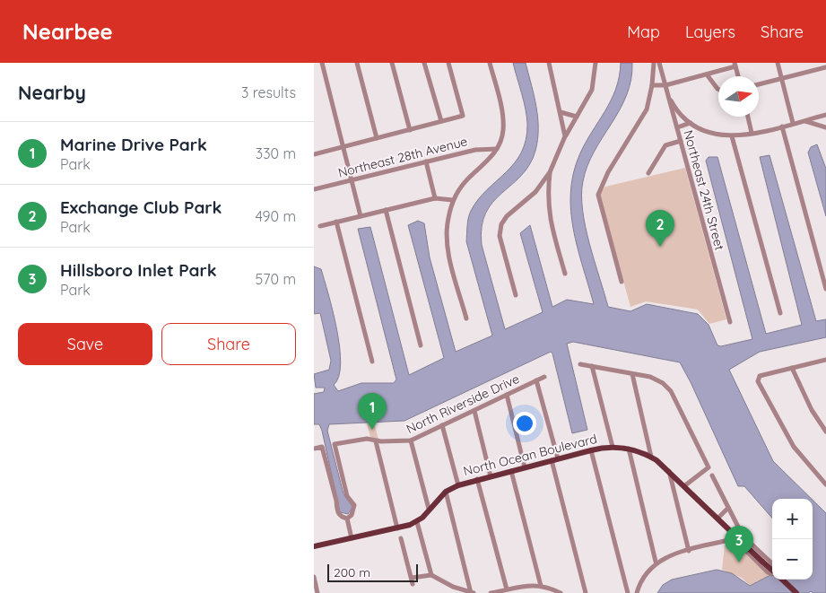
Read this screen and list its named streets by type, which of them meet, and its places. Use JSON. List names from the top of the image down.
{
  "streets": {
    "main road": ["North Ocean Boulevard"],
    "street": ["Northeast 28th Avenue", "Northeast 24th Street", "North Riverside Drive"]
  },
  "scale_bar": "200 m",
  "north": "right",
  "page": {
    "header": "Nearbee",
    "nav": ["Map", "Layers", "Share"],
    "heading": ["Nearby", "3 results"],
    "list": [
      {
        "mark": "1",
        "name": "Marine Drive Park",
        "note": "Park",
        "value": "330 m"
      },
      {
        "mark": "2",
        "name": "Exchange Club Park",
        "note": "Park",
        "value": "490 m"
      },
      {
        "mark": "3",
        "name": "Hillsboro Inlet Park",
        "note": "Park",
        "value": "570 m"
      }
    ],
    "pins": ["2", "1", "3"],
    "buttons": ["Save", "Share"],
    "map_buttons": ["+", "−"],
    "scale": "200 m"
  }
}
